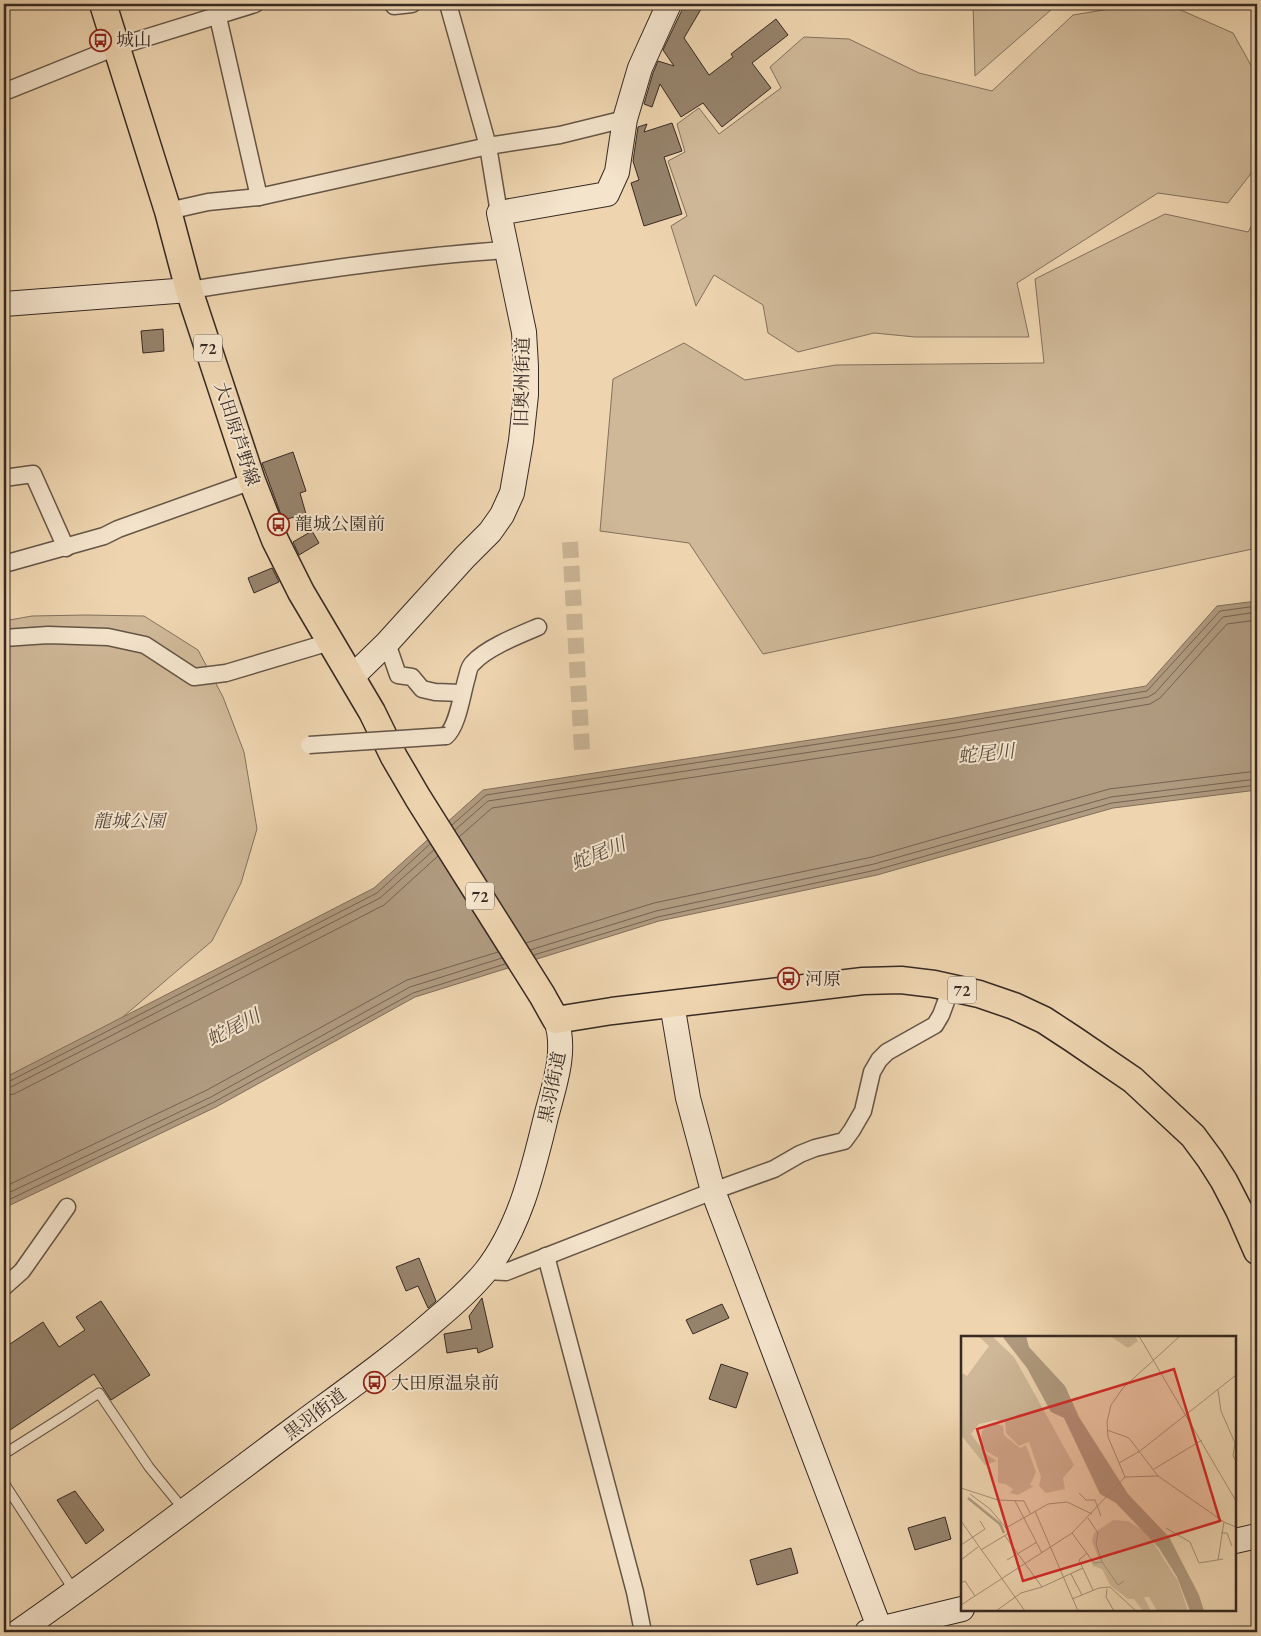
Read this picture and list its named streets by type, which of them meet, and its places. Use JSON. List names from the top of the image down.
{
  "streets": {
    "main road": ["72", "大田原芦野線"],
    "street": ["旧奥州街道", "黒羽街道"]
  },
  "crossings": [
    ["72", "旧奥州街道"],
    ["72", "大田原芦野線"],
    ["72", "黒羽街道"],
    ["旧奥州街道", "大田原芦野線"]
  ],
  "water": ["蛇尾川"],
  "parks": ["龍城公園"],
  "places": {
    "bus stop": [
      "城山",
      "龍城公園前",
      "河原",
      "大田原温泉前"
    ]
  }
}
